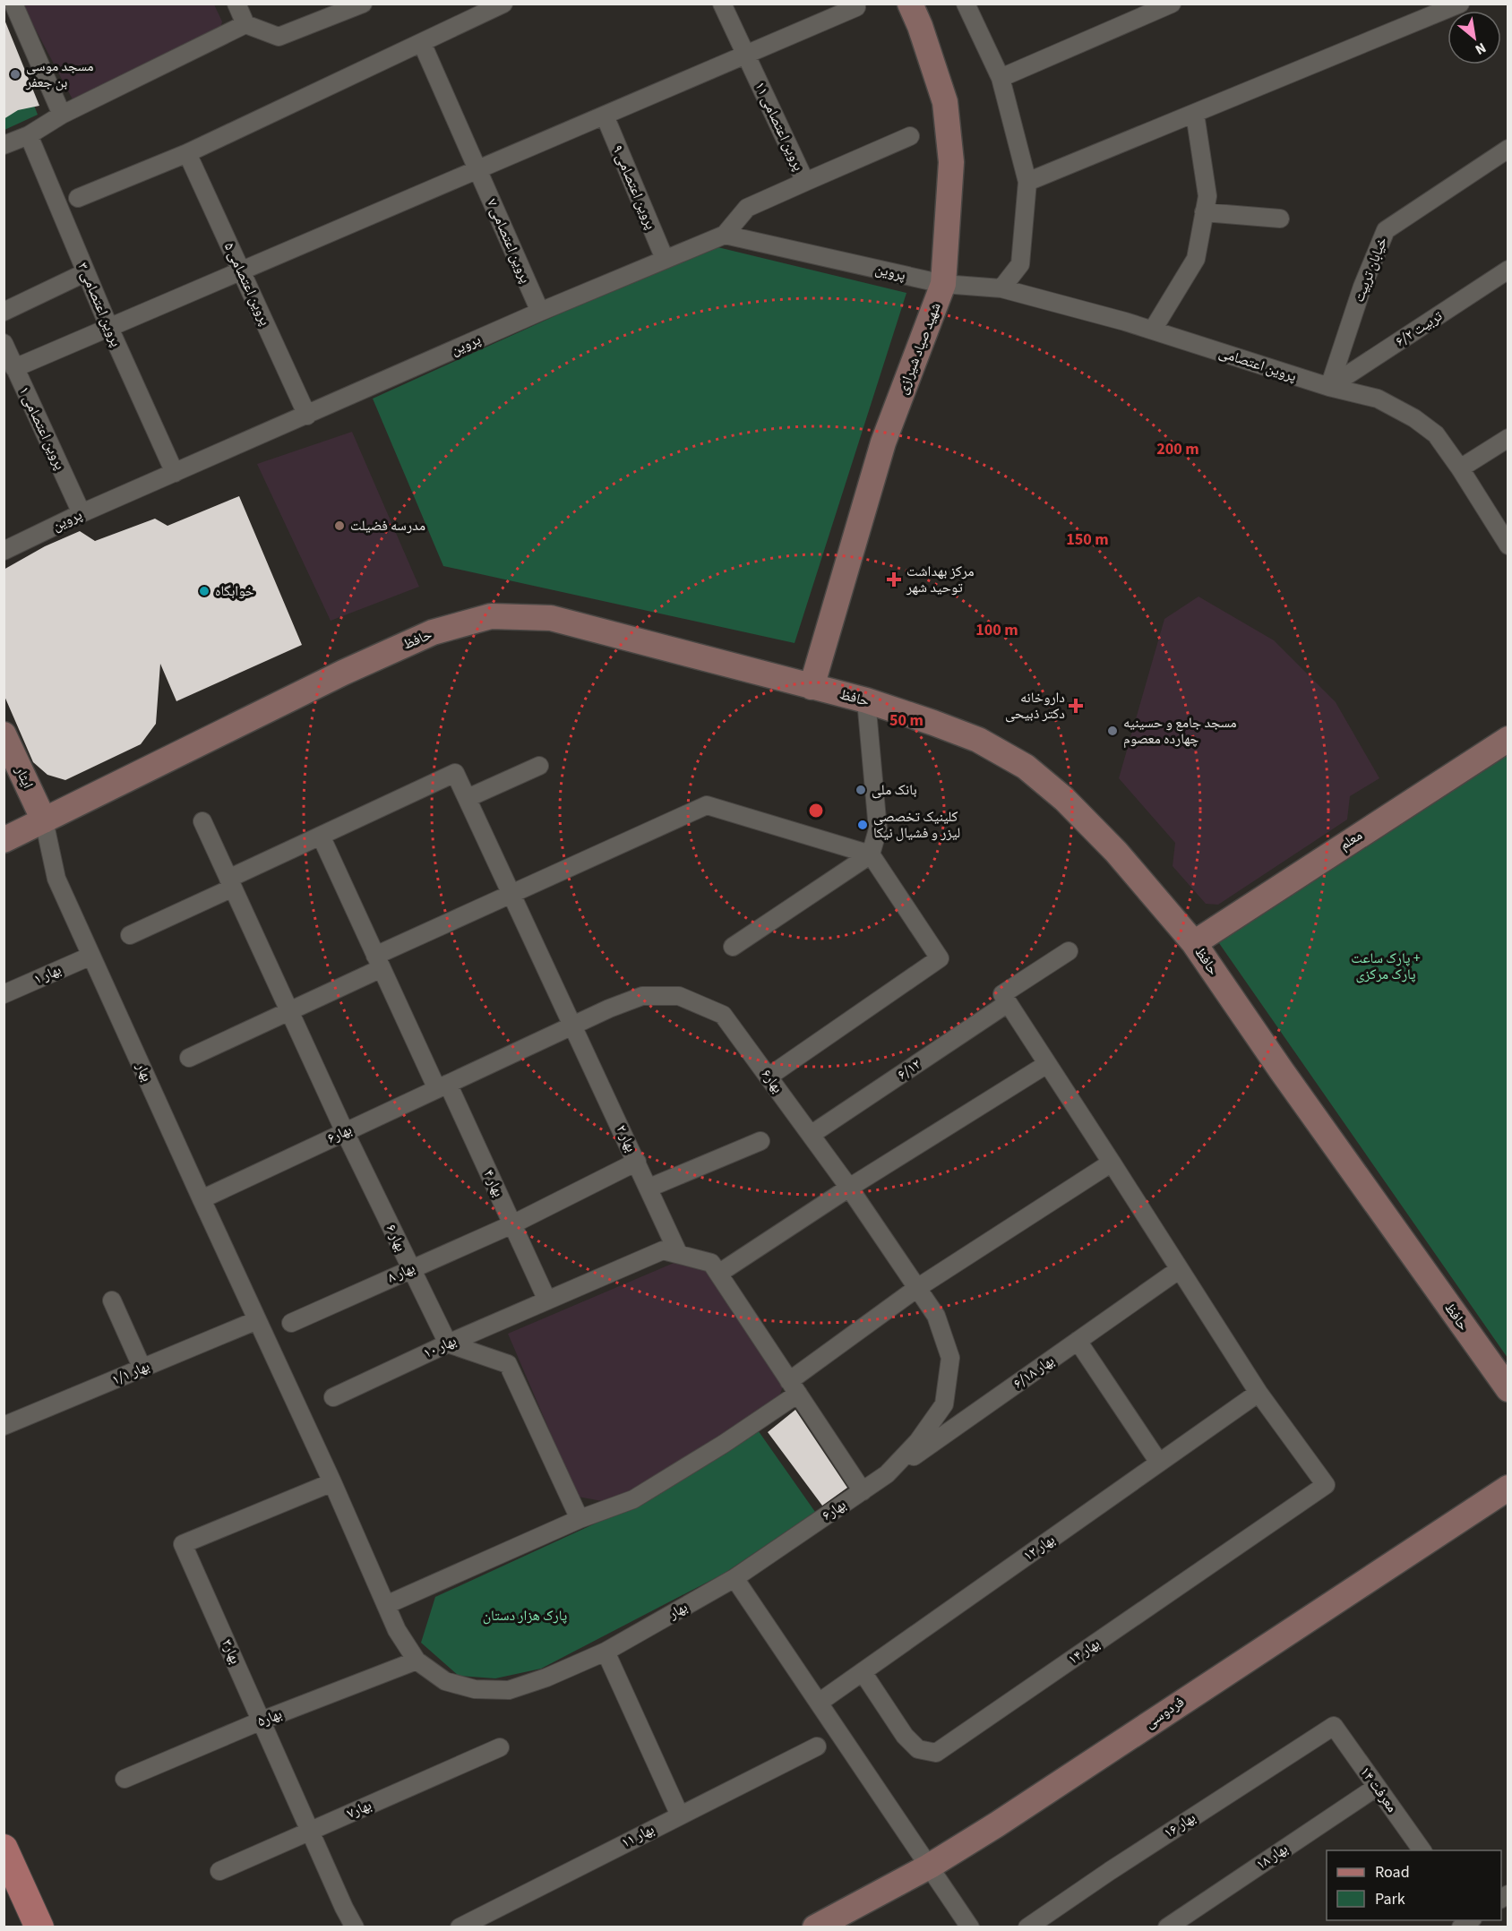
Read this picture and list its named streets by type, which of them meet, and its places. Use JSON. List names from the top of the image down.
{
  "streets": {
    "main road": [
      "شهید صیاد شیرازی",
      "حافظ",
      "ایثار",
      "معلم",
      "فردوسی"
    ],
    "street": [
      "پروین اعتصامی ۱۱",
      "پروین اعتصامی ۹",
      "پروین اعتصامی ۷",
      "خیابان تربیت",
      "پروین",
      "پروین اعتصامی ۵",
      "پروین اعتصامی ۳",
      "تربیت ۶/۲",
      "پروین اعتصامی",
      "پروین اعتصامی ۱",
      "بهار ۱",
      "۶/۱۲",
      "بهار",
      "بهار۶",
      "بهار ۲",
      "بهار ۴",
      "بهار ۶",
      "بهار ۸",
      "بهار ۱۰",
      "بهار ۶/۱۸",
      "بهار ۱/۱",
      "بهار ۱۲",
      "بهار۳",
      "بهار ۱۴",
      "بهار۵",
      "معرفت ۱۴",
      "بهار۷",
      "بهار ۱۶",
      "بهار ۱۱",
      "بهار ۱۸"
    ]
  },
  "crossings": [
    ["پروین اعتصامی ۹", "پروین"],
    ["پروین اعتصامی ۷", "پروین"],
    ["خیابان تربیت", "تربیت ۶/۲"],
    ["خیابان تربیت", "پروین اعتصامی"],
    ["پروین", "پروین اعتصامی ۵"],
    ["پروین", "پروین اعتصامی ۳"],
    ["پروین", "شهید صیاد شیرازی"],
    ["پروین", "پروین اعتصامی"],
    ["پروین", "پروین اعتصامی ۱"],
    ["تربیت ۶/۲", "پروین اعتصامی"],
    ["شهید صیاد شیرازی", "پروین اعتصامی"],
    ["شهید صیاد شیرازی", "حافظ"],
    ["حافظ", "ایثار"],
    ["حافظ", "معلم"],
    ["حافظ", "بهار"],
    ["ایثار", "بهار"],
    ["بهار ۱", "بهار"],
    ["۶/۱۲", "بهار۶"],
    ["بهار", "بهار۶"],
    ["بهار", "بهار ۱/۱"],
    ["بهار", "بهار۳"],
    ["بهار", "بهار۵"],
    ["بهار۶", "بهار ۲"],
    ["بهار۶", "بهار ۴"],
    ["بهار۶", "بهار ۶"],
    ["بهار۶", "بهار ۶/۱۸"],
    ["بهار ۲", "بهار ۴"],
    ["بهار ۲", "بهار ۸"],
    ["بهار ۲", "بهار ۱۰"],
    ["بهار ۴", "بهار ۸"],
    ["بهار ۴", "بهار ۱۰"],
    ["بهار ۶", "بهار ۸"],
    ["بهار ۶", "بهار ۱۰"],
    ["بهار ۱۲", "بهار ۱۴"],
    ["بهار۳", "بهار۵"],
    ["بهار۳", "بهار۷"],
    ["معرفت ۱۴", "بهار ۱۶"],
    ["معرفت ۱۴", "بهار ۱۸"]
  ],
  "parks": ["پارک ساعت + پارک مرکزی", "پارک هزار دستان"],
  "places": {
    "other": [
      "مسجد موسی بن جعفر",
      "مدرسه فضیلت",
      "خوابگاه",
      "مسجد جامع و حسینیه چهارده معصوم",
      "بانک ملی",
      "کلینیک تخصصی لیزر و فشیال نیکا"
    ],
    "health": ["مرکز بهداشت توحید شهر", "داروخانه دکتر ذبیحی"]
  },
  "legend": ["Road", "Park"],
  "north": "bottom right",
  "rings": [
    "200 m",
    "150 m",
    "100 m",
    "50 m"
  ]
}
